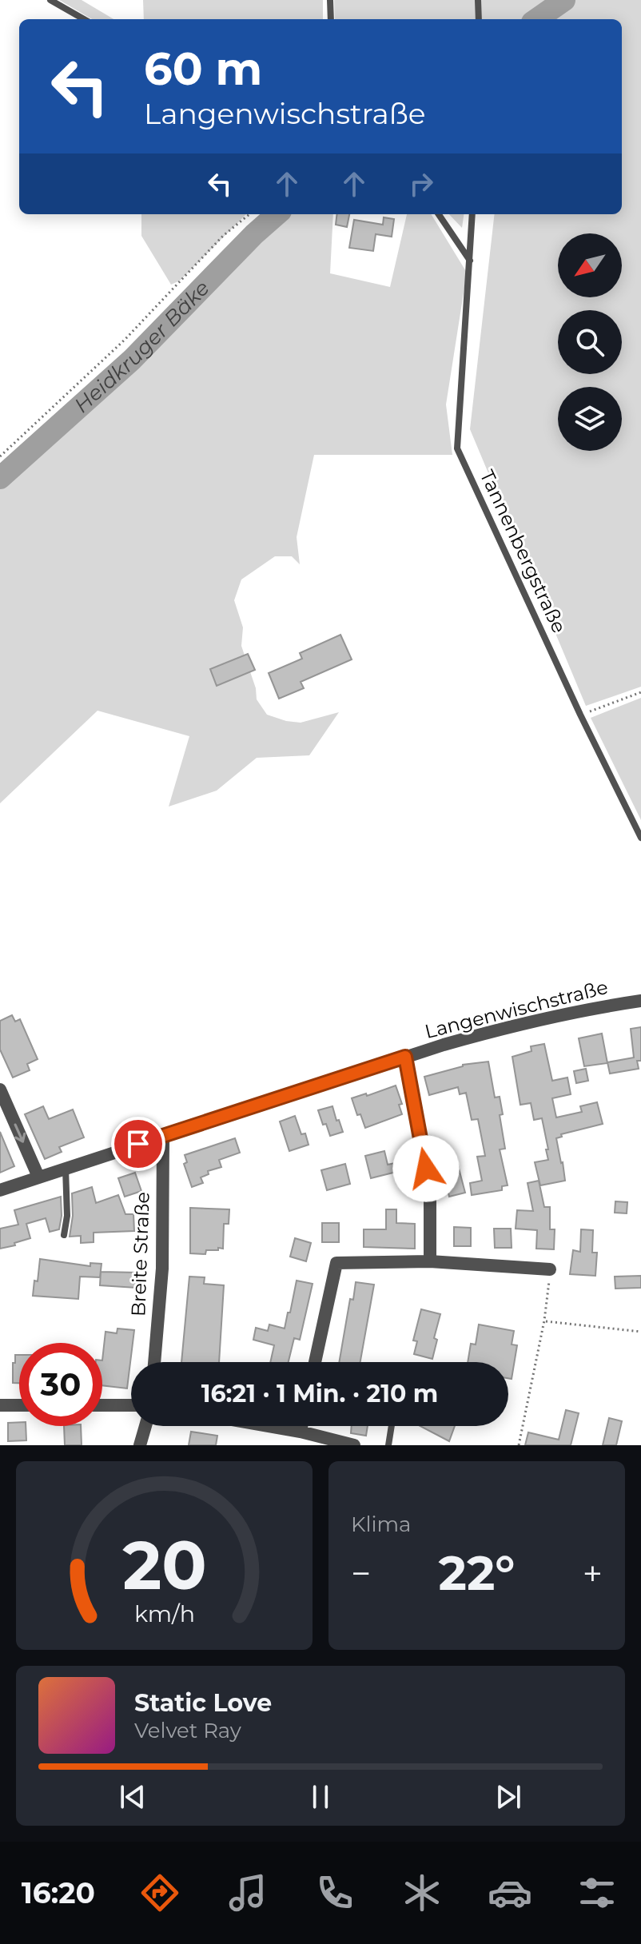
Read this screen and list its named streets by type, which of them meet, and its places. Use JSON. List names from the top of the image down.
{
  "streets": {
    "street": ["Langenwischstraße", "Breite Straße"],
    "lane": ["Tannenbergstraße"]
  },
  "crossings": [
    ["Langenwischstraße", "Breite Straße"]
  ],
  "water": ["Heidkruger Bäke"],
  "north": "bottom left",
  "page": {
    "turn": ["60 m", "Langenwischstraße"],
    "limit": "30",
    "trip": "16:21 · 1 Min. · 210 m",
    "tile": "Klima",
    "heat": ["−", "22°", "+"],
    "song": ["Static Love", "Velvet Ray"],
    "tabs": "16:20",
    "gauge": ["20", "km/h"]
  }
}
